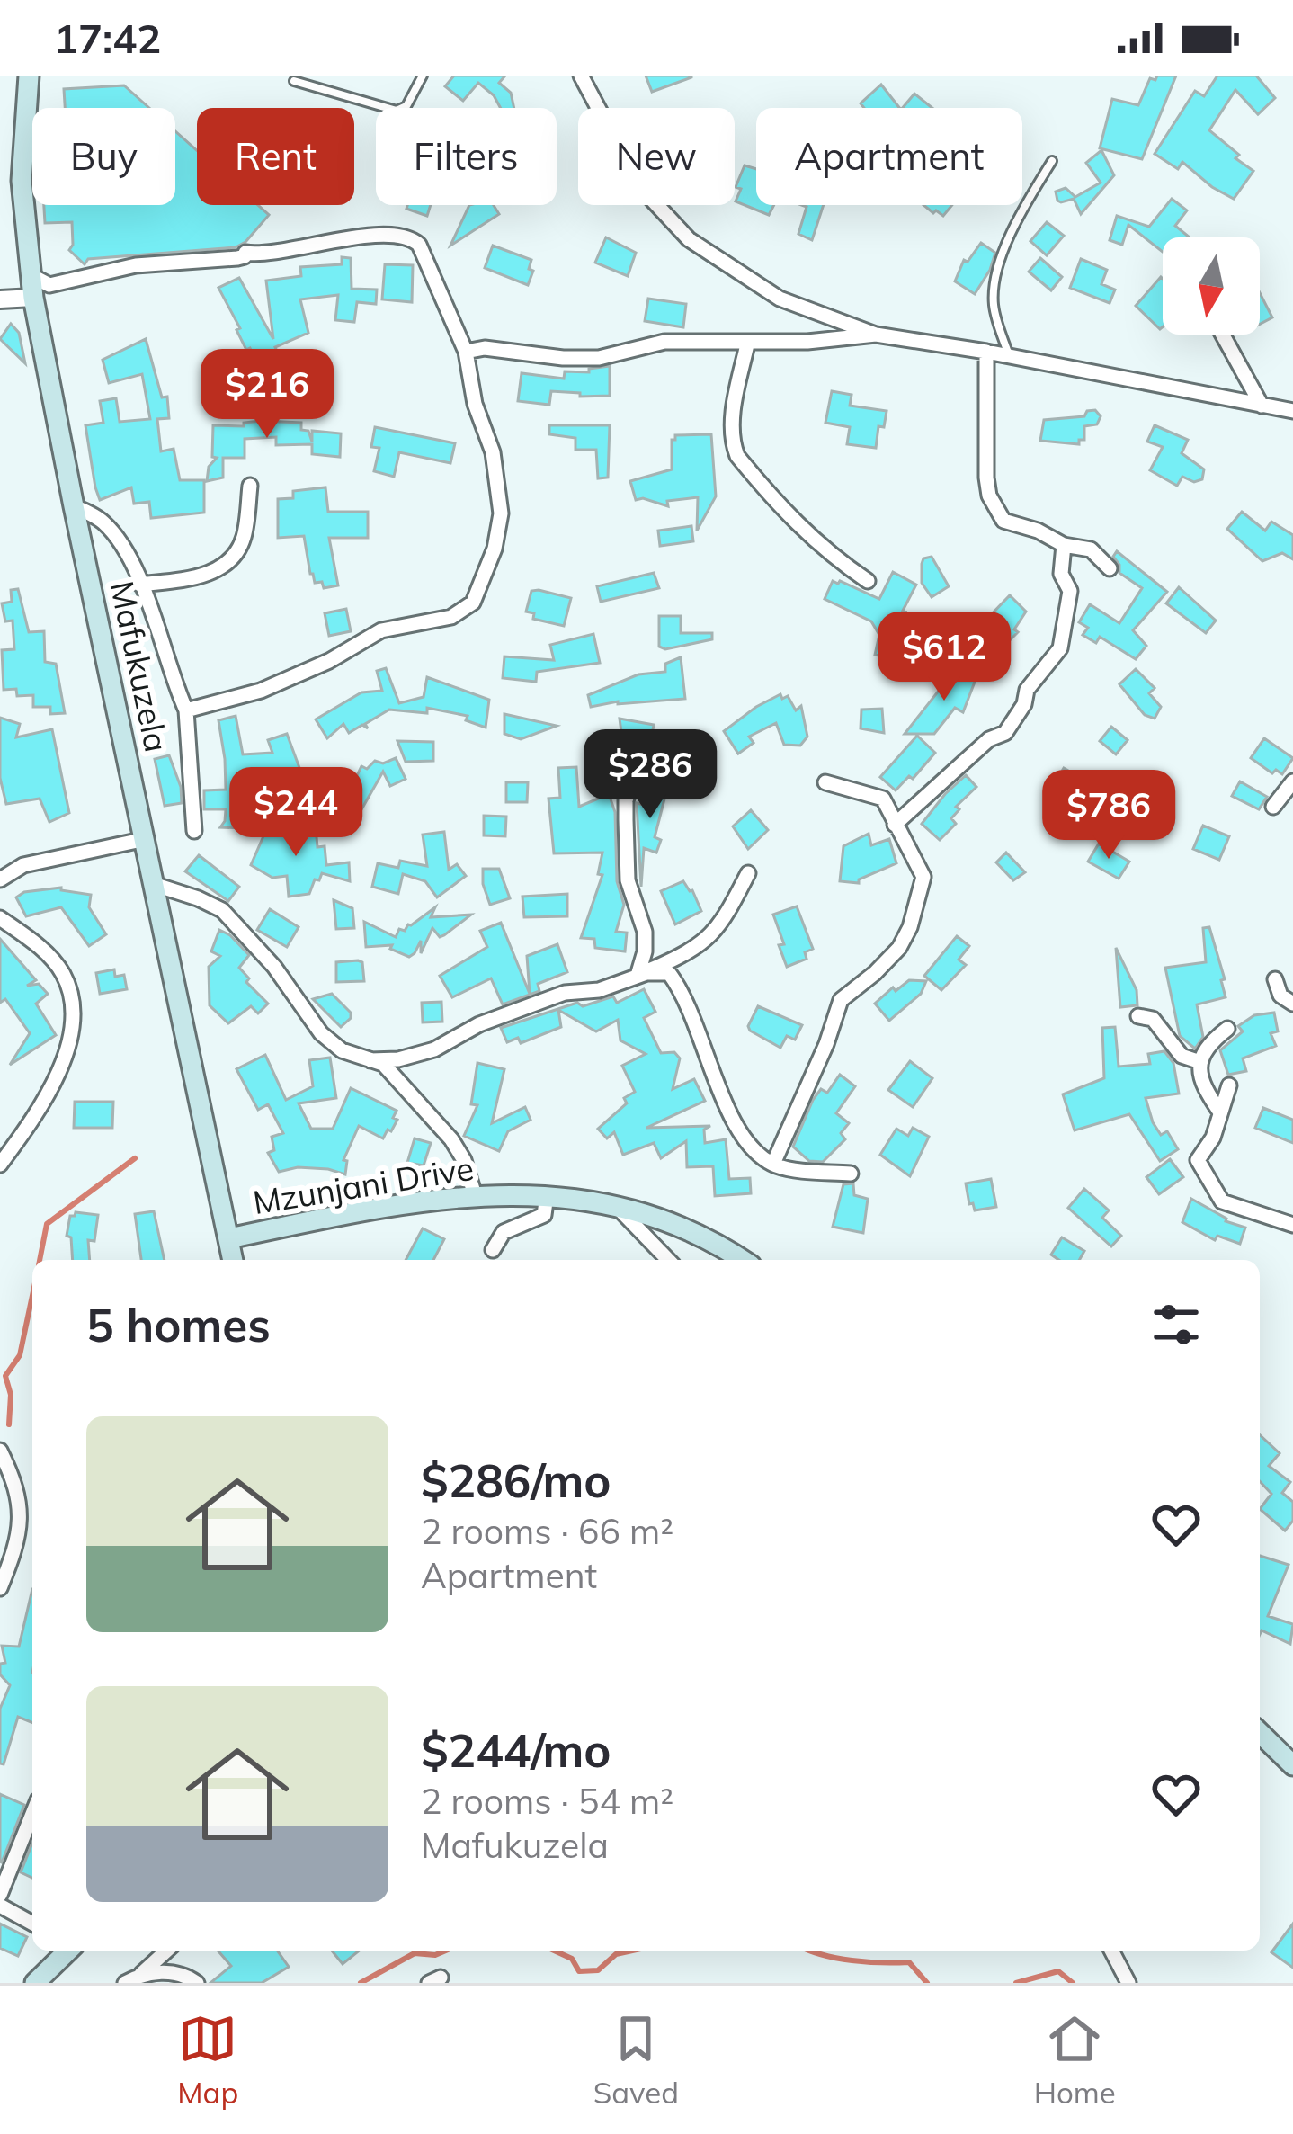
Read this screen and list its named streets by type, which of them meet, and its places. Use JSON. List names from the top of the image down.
{
  "streets": {
    "main road": ["Mafukuzela", "Mzunjani Drive"]
  },
  "crossings": [
    ["Mafukuzela", "Mzunjani Drive"]
  ],
  "north": "bottom",
  "page": {
    "status": "17:42",
    "chip": [
      "Buy",
      "Rent",
      "Filters",
      "New",
      "Apartment"
    ],
    "price": [
      "$216",
      "$612",
      "$286",
      "$244",
      "$786"
    ],
    "heading": "5 homes",
    "list": [
      {
        "name": "$286/mo",
        "note": "2 rooms · 66 m² · Apartment"
      },
      {
        "name": "$244/mo",
        "note": "2 rooms · 54 m² · Mafukuzela"
      }
    ],
    "tabs": ["Map", "Saved", "Home"]
  }
}
